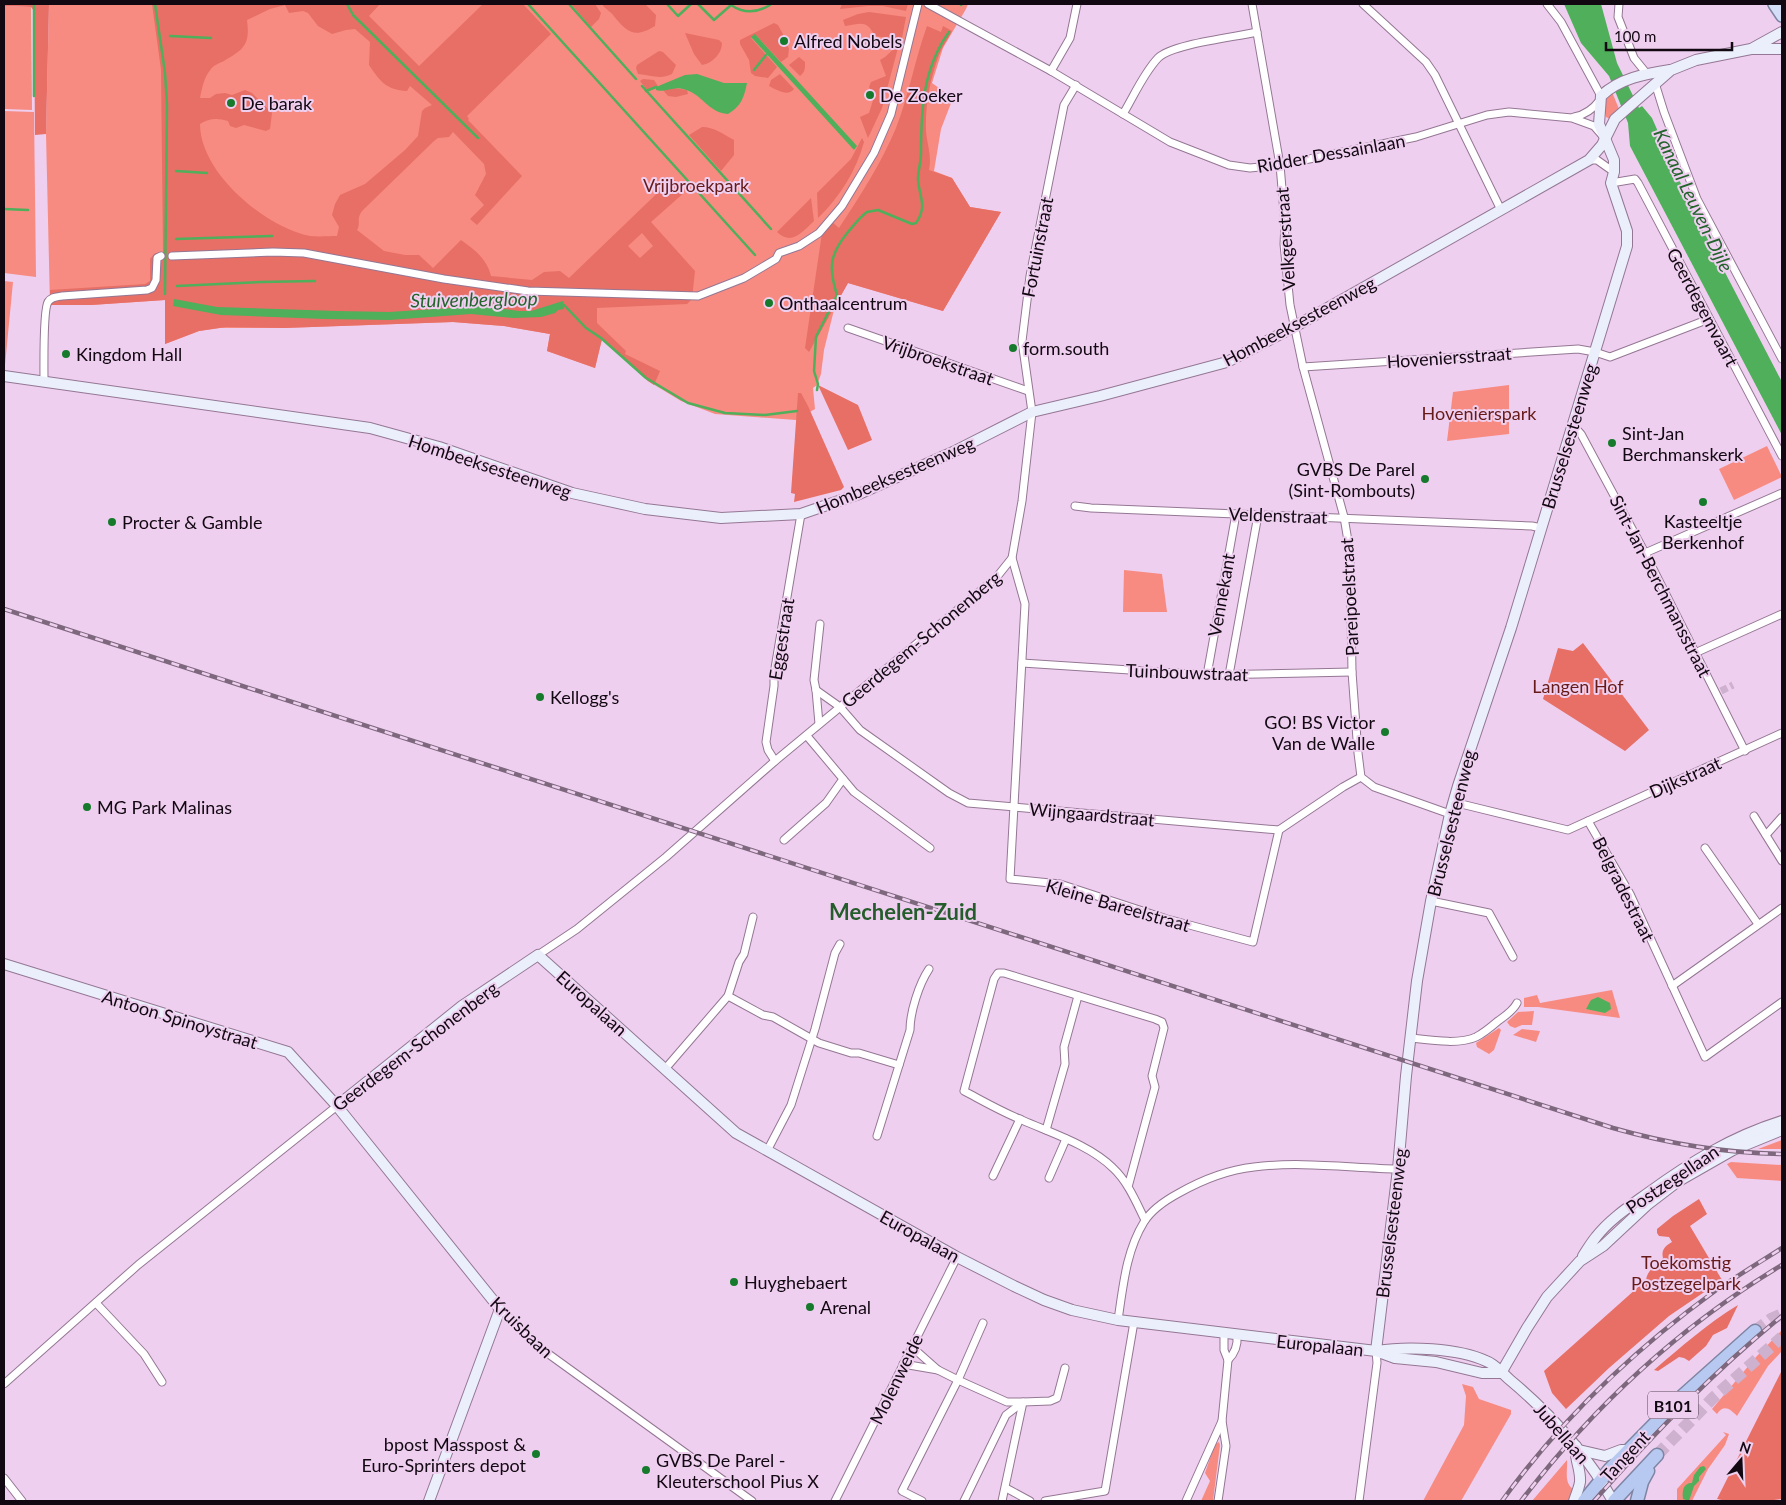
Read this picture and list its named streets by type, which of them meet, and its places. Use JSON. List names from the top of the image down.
{
  "streets": {
    "highway": ["B101", "Tangent"],
    "street": [
      "Ridder Dessainlaan",
      "Velkgerstraat",
      "Fortuinstraat",
      "Geerdegemvaart",
      "Hombeeksesteenweg",
      "Hoveniersstraat",
      "Vrijbroekstraat",
      "Brusselsesteenweg",
      "Veldenstraat",
      "Sint-Jan-Berchmansstraat",
      "Vennekant",
      "Pareipoelstraat",
      "Eggestraat",
      "Geerdegem-Schonenberg",
      "Tuinbouwstraat",
      "Dijkstraat",
      "Wijngaardstraat",
      "Belgradestraat",
      "Kleine Bareelstraat",
      "Europalaan",
      "Antoon Spinoystraat",
      "Postzegellaan",
      "Kruisbaan",
      "Molenweide",
      "Jubellaan"
    ]
  },
  "crossings": [
    ["Ridder Dessainlaan", "Velkgerstraat"],
    ["Ridder Dessainlaan", "Fortuinstraat"],
    ["Ridder Dessainlaan", "Hombeeksesteenweg"],
    ["Velkgerstraat", "Hombeeksesteenweg"],
    ["Velkgerstraat", "Pareipoelstraat"],
    ["Fortuinstraat", "Hombeeksesteenweg"],
    ["Fortuinstraat", "Vrijbroekstraat"],
    ["Fortuinstraat", "Geerdegem-Schonenberg"],
    ["Geerdegemvaart", "Hoveniersstraat"],
    ["Geerdegemvaart", "Brusselsesteenweg"],
    ["Hombeeksesteenweg", "Pareipoelstraat"],
    ["Hombeeksesteenweg", "Eggestraat"],
    ["Hombeeksesteenweg", "Geerdegem-Schonenberg"],
    ["Hoveniersstraat", "Brusselsesteenweg"],
    ["Hoveniersstraat", "Pareipoelstraat"],
    ["Brusselsesteenweg", "Veldenstraat"],
    ["Brusselsesteenweg", "Sint-Jan-Berchmansstraat"],
    ["Brusselsesteenweg", "Belgradestraat"],
    ["Brusselsesteenweg", "Europalaan"],
    ["Veldenstraat", "Vennekant"],
    ["Veldenstraat", "Pareipoelstraat"],
    ["Sint-Jan-Berchmansstraat", "Dijkstraat"],
    ["Vennekant", "Tuinbouwstraat"],
    ["Pareipoelstraat", "Tuinbouwstraat"],
    ["Eggestraat", "Geerdegem-Schonenberg"],
    ["Geerdegem-Schonenberg", "Wijngaardstraat"],
    ["Geerdegem-Schonenberg", "Kleine Bareelstraat"],
    ["Geerdegem-Schonenberg", "Europalaan"],
    ["Geerdegem-Schonenberg", "Antoon Spinoystraat"],
    ["Geerdegem-Schonenberg", "Kruisbaan"],
    ["Tuinbouwstraat", "Kleine Bareelstraat"],
    ["Dijkstraat", "Belgradestraat"],
    ["Wijngaardstraat", "Kleine Bareelstraat"],
    ["Europalaan", "Postzegellaan"],
    ["Europalaan", "Molenweide"],
    ["Europalaan", "Jubellaan"],
    ["Antoon Spinoystraat", "Kruisbaan"],
    ["Postzegellaan", "Jubellaan"],
    ["Jubellaan", "Tangent"]
  ],
  "districts": ["Mechelen-Zuid"],
  "water": ["Kanaal Leuven-Dijle", "Stuivenbergloop"],
  "parks": [
    "Vrijbroekpark",
    "Hovenierspark",
    "Langen Hof",
    "Toekomstig Postzegelpark"
  ],
  "places": [
    "Alfred Nobels",
    "De Zoeker",
    "De barak",
    "Onthaalcentrum",
    "form.south",
    "Kingdom Hall",
    "Sint-Jan Berchmanskerk",
    "GVBS De Parel (Sint-Rombouts)",
    "Kasteeltje Berkenhof",
    "Procter & Gamble",
    "Kellogg's",
    "GO! BS Victor Van de Walle",
    "MG Park Malinas",
    "Huyghebaert",
    "Arenal",
    "bpost Masspost & Euro-Sprinters depot",
    "GVBS De Parel - Kleuterschool Pius X"
  ],
  "scale_bar": "100 m",
  "north": "top"
}
